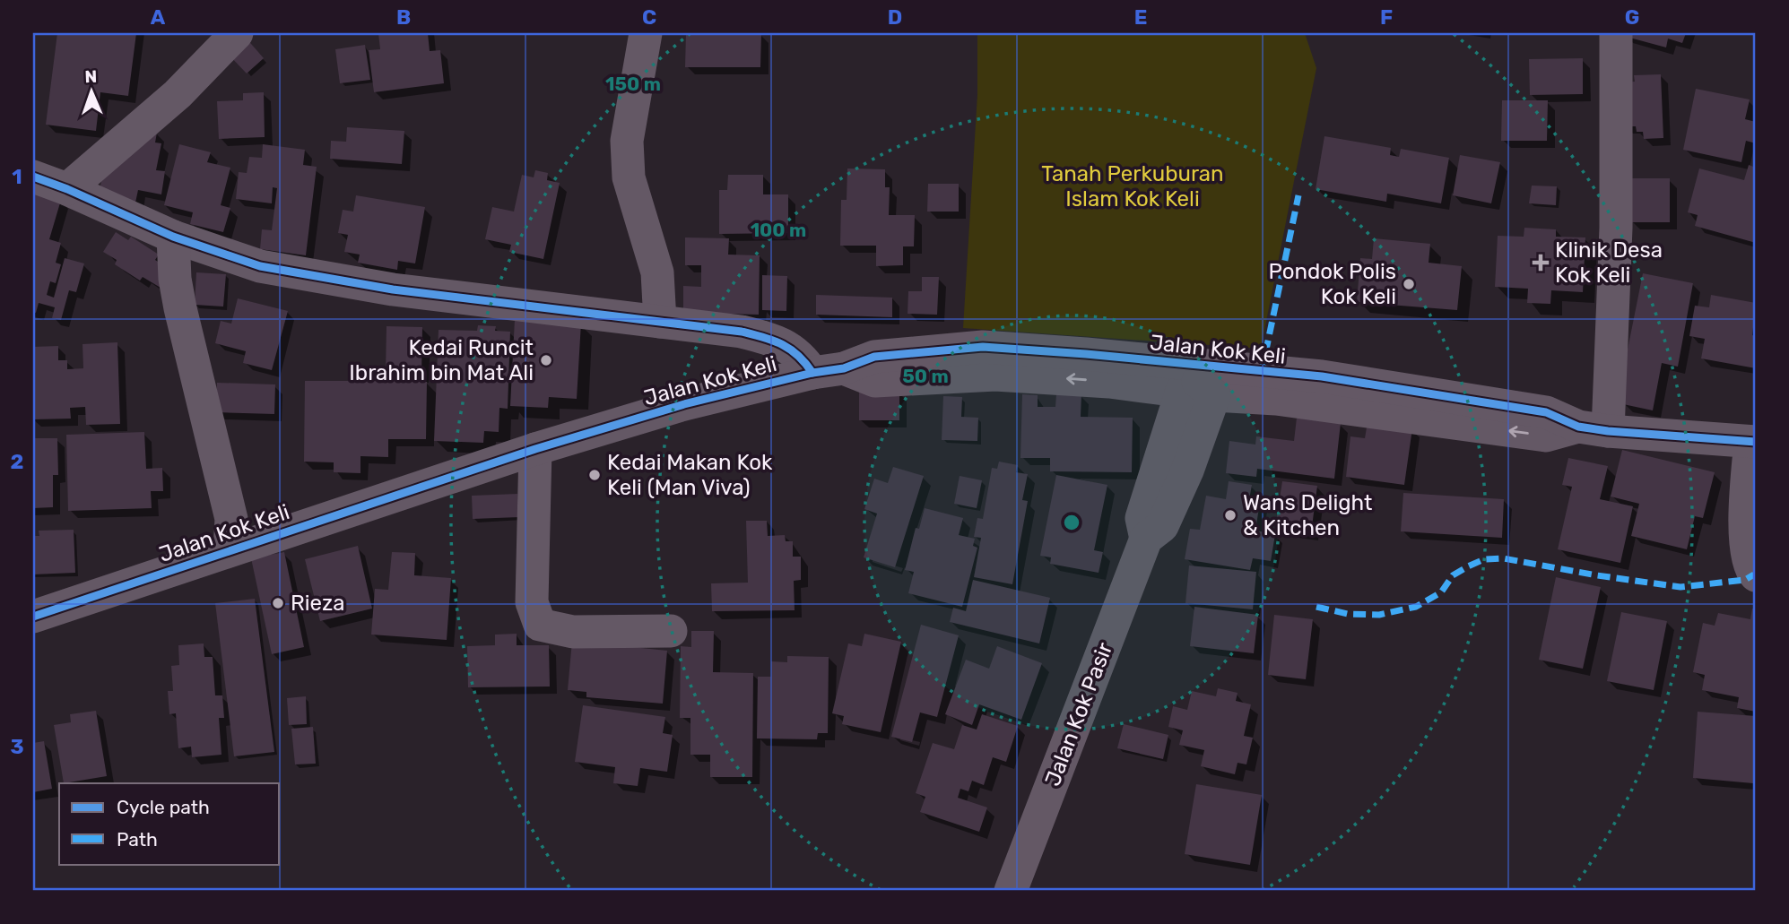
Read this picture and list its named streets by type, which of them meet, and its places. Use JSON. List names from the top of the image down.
{
  "streets": {
    "street": ["Jalan Kok Keli", "Jalan Kok Pasir"]
  },
  "crossings": [
    ["Jalan Kok Keli", "Jalan Kok Pasir"]
  ],
  "parks": ["Tanah Perkuburan Islam Kok Keli"],
  "places": {
    "health": ["Klinik Desa Kok Keli"],
    "other": [
      "Pondok Polis Kok Keli",
      "Kedai Runcit Ibrahim bin Mat Ali",
      "Kedai Makan Kok Keli (Man Viva)",
      "Wans Delight & Kitchen",
      "Rieza"
    ]
  },
  "legend": ["Cycle path", "Path"],
  "north": "top",
  "grid": {
    "columns": [
      "A",
      "B",
      "C",
      "D",
      "E",
      "F",
      "G"
    ],
    "rows": ["1", "2", "3"]
  },
  "rings": ["150 m", "100 m", "50 m"]
}
